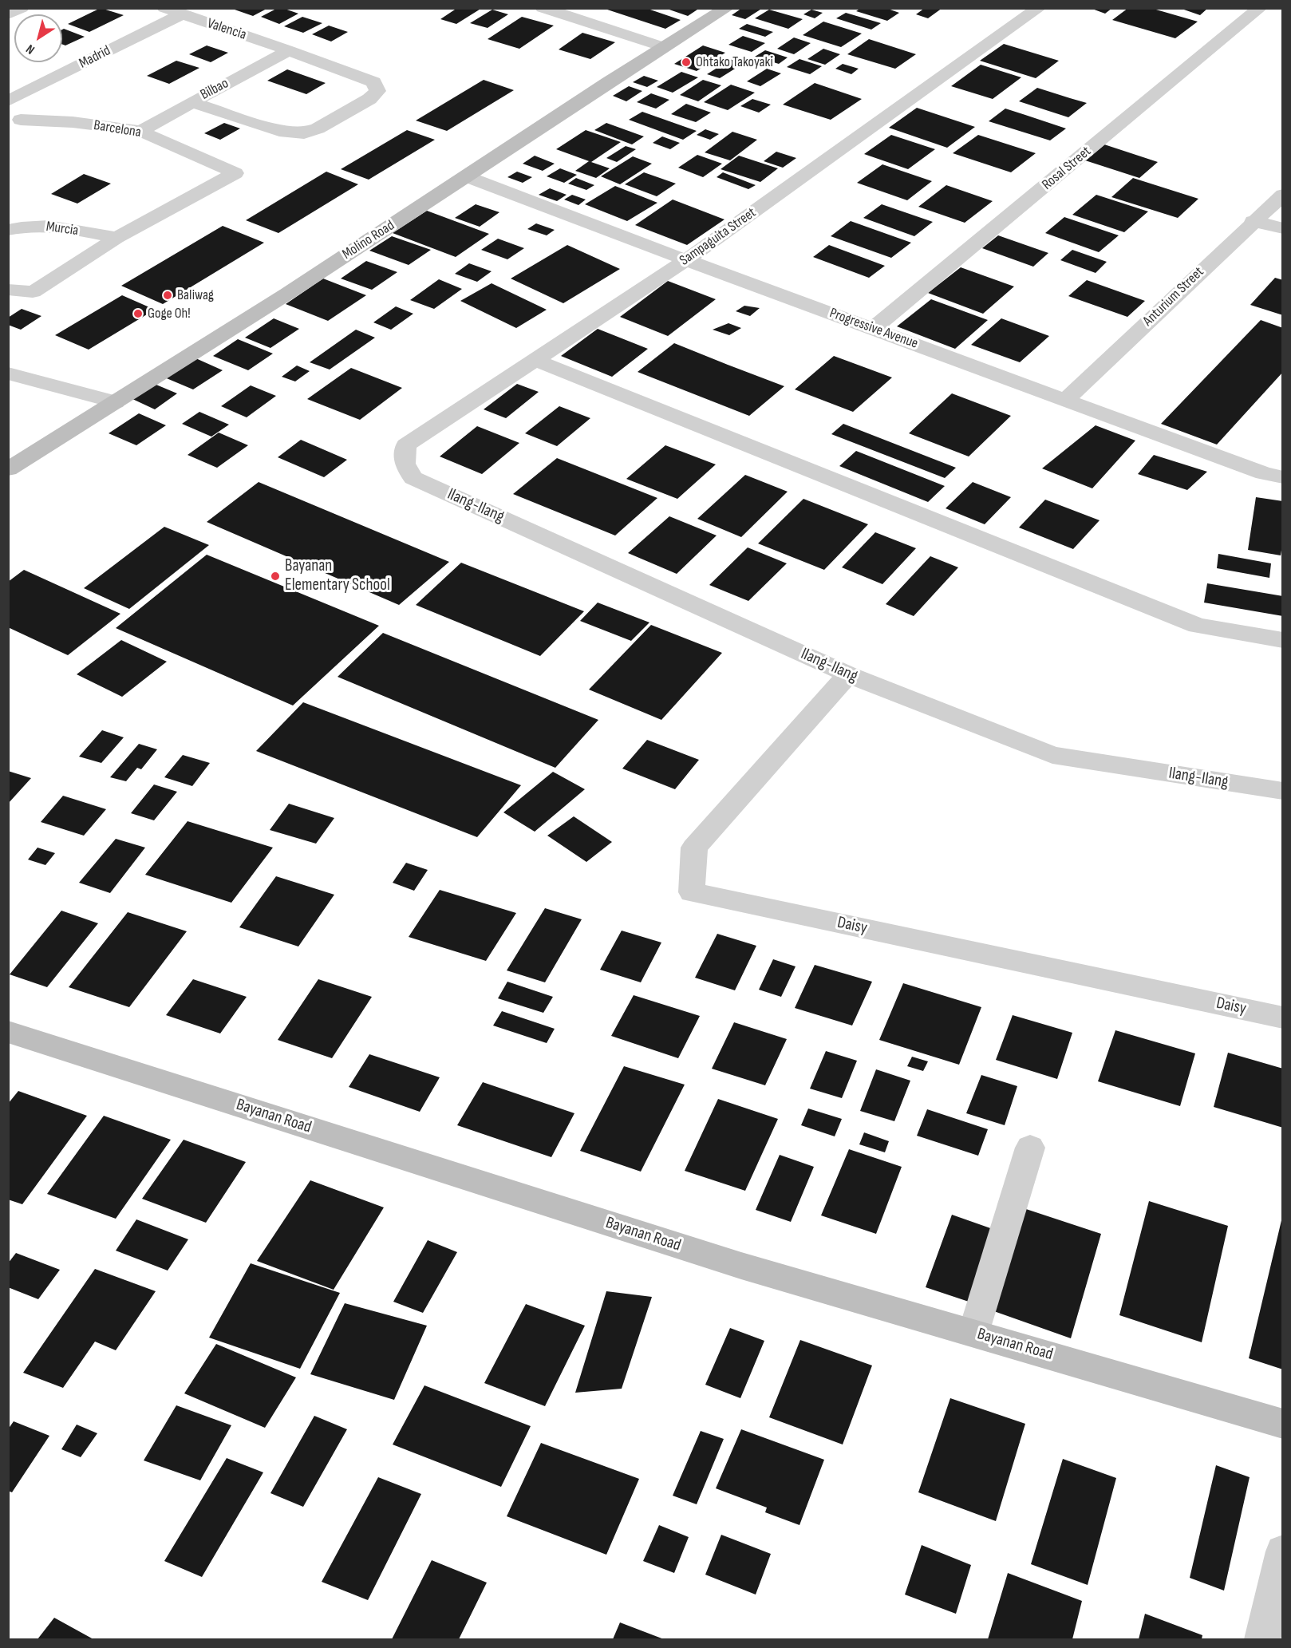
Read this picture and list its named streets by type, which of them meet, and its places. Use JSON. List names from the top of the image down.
{
  "streets": {
    "main road": ["Molino Road", "Bayanan Road"],
    "street": [
      "Valencia",
      "Madrid",
      "Bilbao",
      "Barcelona",
      "Rosal Street",
      "Murcia",
      "Sampaguita Street",
      "Anturium Street",
      "Progressive Avenue",
      "Ilang-Ilang",
      "Daisy"
    ]
  },
  "crossings": [
    ["Valencia", "Madrid"],
    ["Valencia", "Bilbao"],
    ["Bilbao", "Barcelona"],
    ["Barcelona", "Murcia"],
    ["Rosal Street", "Progressive Avenue"],
    ["Sampaguita Street", "Progressive Avenue"],
    ["Sampaguita Street", "Ilang-Ilang"],
    ["Molino Road", "Progressive Avenue"],
    ["Anturium Street", "Progressive Avenue"],
    ["Ilang-Ilang", "Daisy"]
  ],
  "places": [
    "Ohtako Takoyaki",
    "Baliwag",
    "Goge Oh!",
    "Bayanan Elementary School"
  ],
  "north": "bottom left"
}
